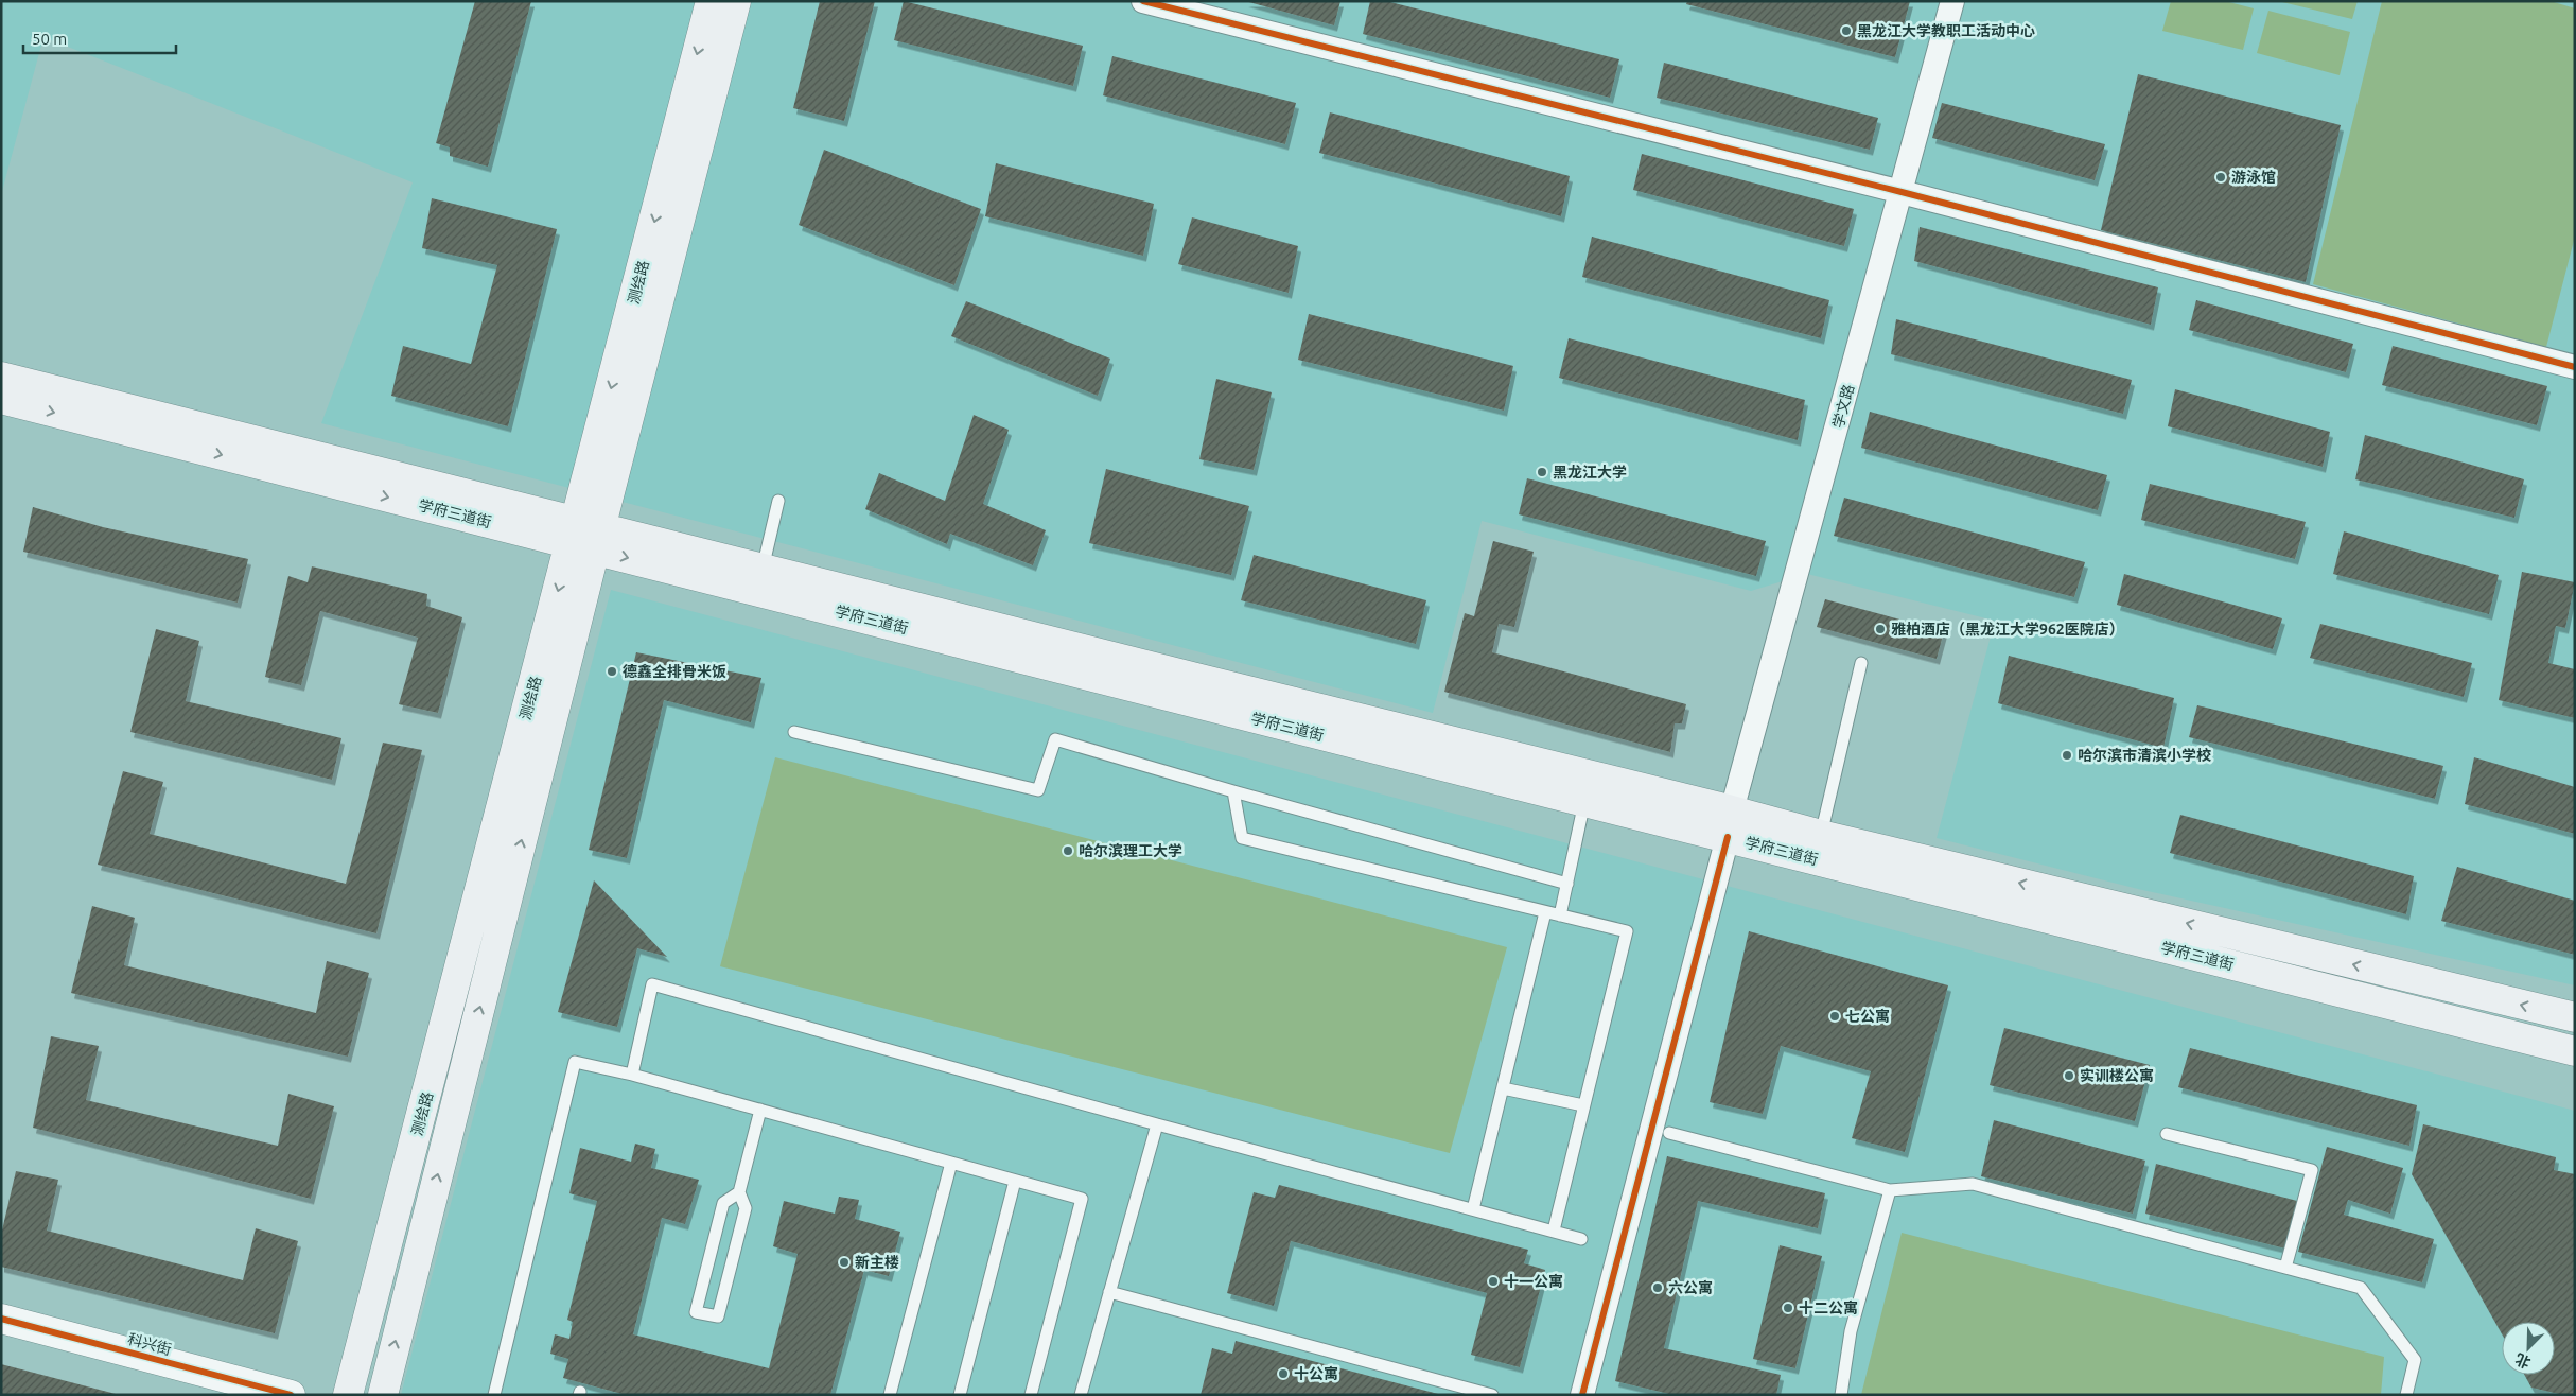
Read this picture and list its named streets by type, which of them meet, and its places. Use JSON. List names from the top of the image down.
{
  "streets": {
    "main road": ["测绘路", "学府三道街"],
    "street": ["学文路", "科兴街"]
  },
  "crossings": [
    ["测绘路", "学府三道街"],
    ["学文路", "学府三道街"]
  ],
  "places": [
    "黑龙江大学教职工活动中心",
    "游泳馆",
    "黑龙江大学",
    "雅柏酒店（黑龙江大学962医院店）",
    "德鑫全排骨米饭",
    "哈尔滨市清滨小学校",
    "哈尔滨理工大学",
    "七公寓",
    "实训楼公寓",
    "新主楼",
    "十一公寓",
    "六公寓",
    "十二公寓",
    "十公寓"
  ],
  "scale_bar": "50 m",
  "north": "bottom left"
}
